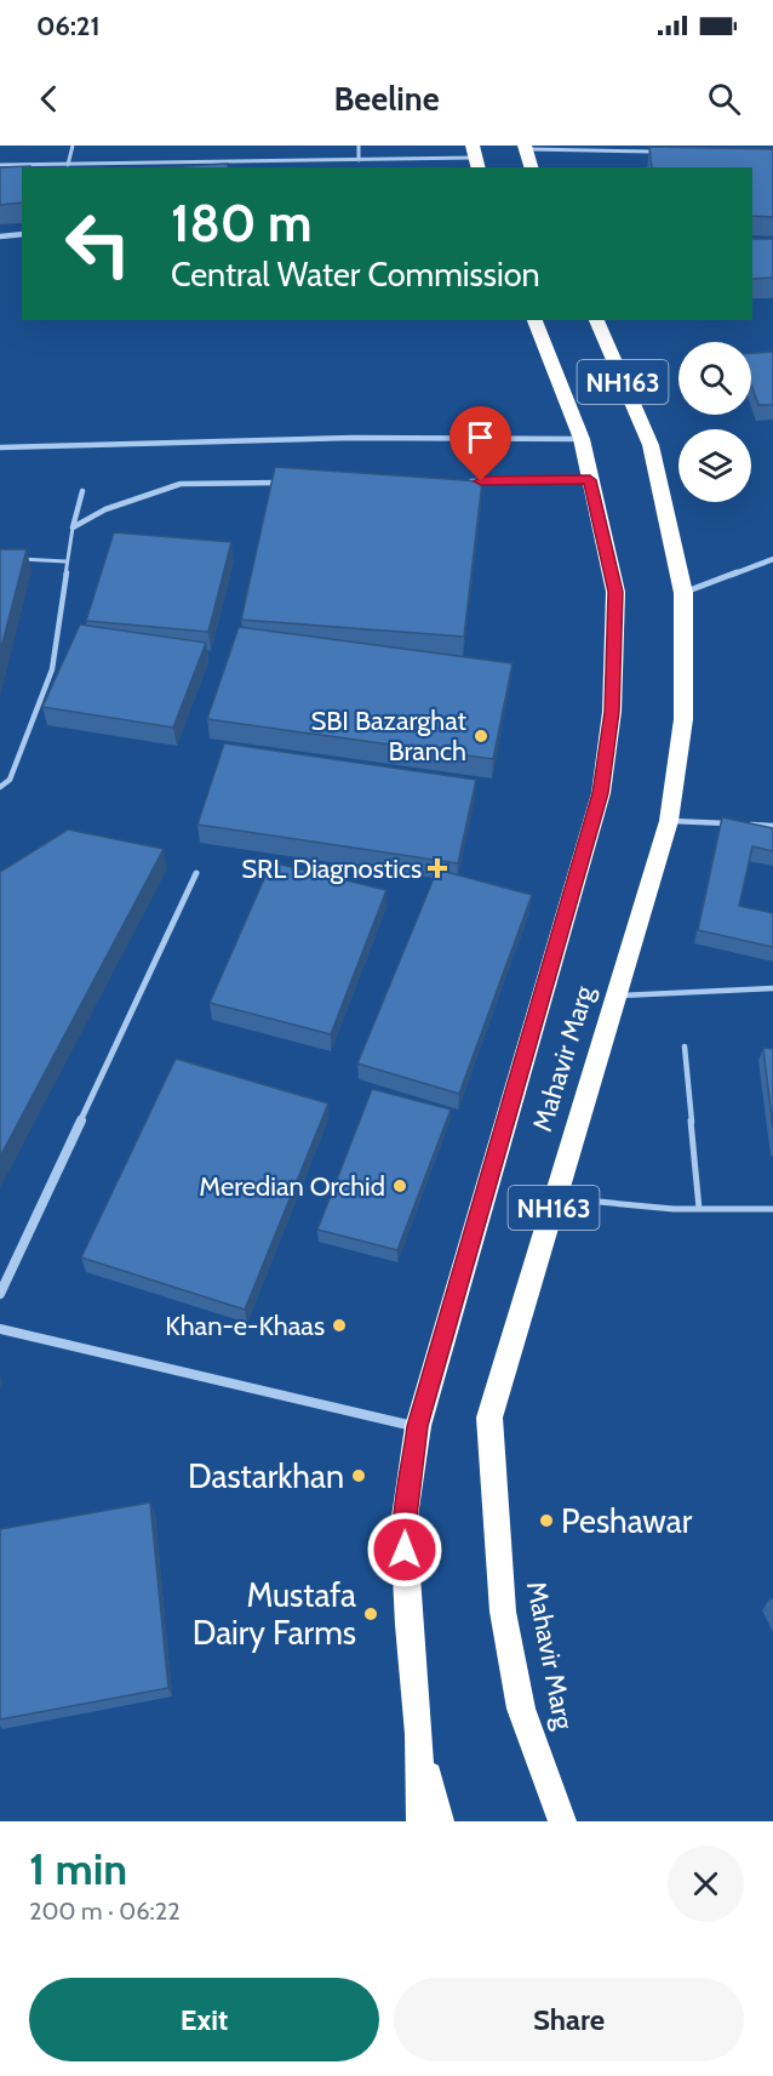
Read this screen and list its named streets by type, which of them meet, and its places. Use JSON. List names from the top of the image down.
{
  "streets": {
    "highway": ["NH163", "Mahavir Marg"]
  },
  "crossings": [
    ["NH163", "Mahavir Marg"]
  ],
  "places": {
    "other": [
      "SBI Bazarghat Branch",
      "Meredian Orchid",
      "Khan-e-Khaas",
      "Dastarkhan",
      "Peshawar",
      "Mustafa Dairy Farms"
    ],
    "health": ["SRL Diagnostics"]
  },
  "page": {
    "status": "06:21",
    "header": "Beeline",
    "turn": ["180 m", "Central Water Commission"],
    "heading": ["1 min", "200 m · 06:22"],
    "buttons": ["Exit", "Share"]
  }
}
